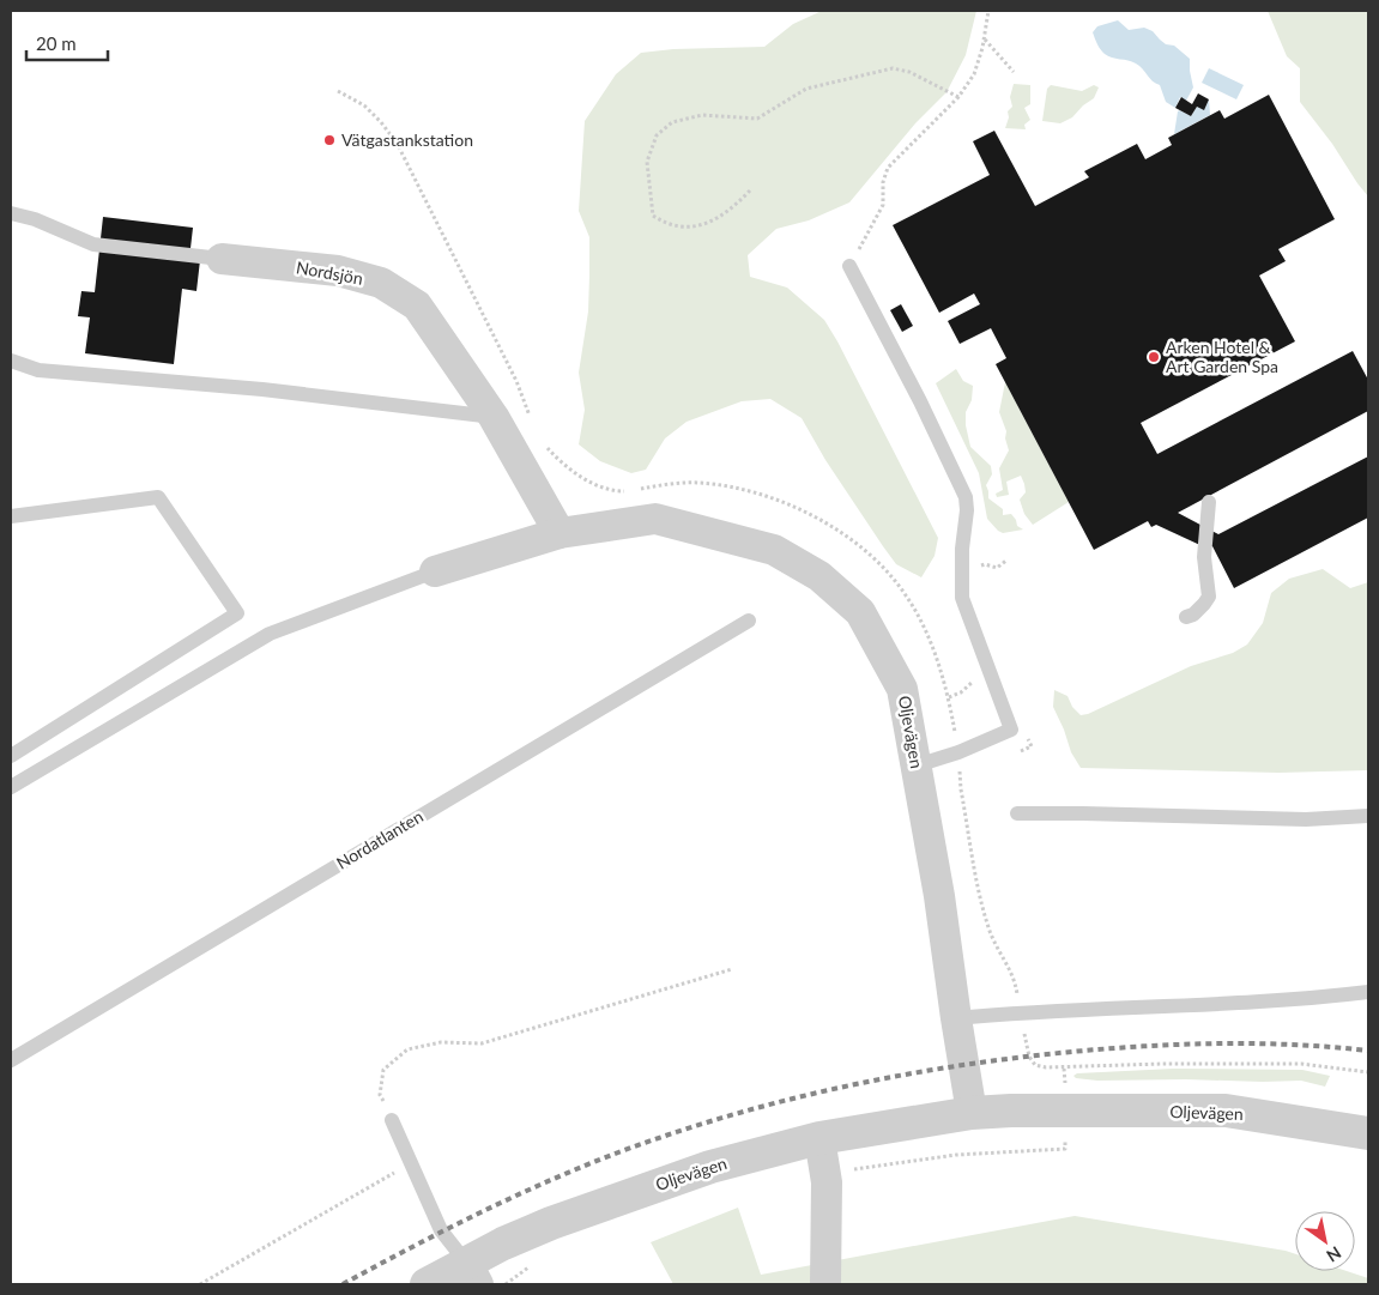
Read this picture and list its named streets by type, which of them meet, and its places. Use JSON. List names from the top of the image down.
{
  "streets": {
    "street": ["Nordsjön", "Oljevägen"],
    "lane": ["Nordatlanten"]
  },
  "crossings": [
    ["Nordsjön", "Oljevägen"]
  ],
  "places": ["Vätgastankstation", "Arken Hotel & Art Garden Spa"],
  "scale_bar": "20 m",
  "north": "bottom right"
}
